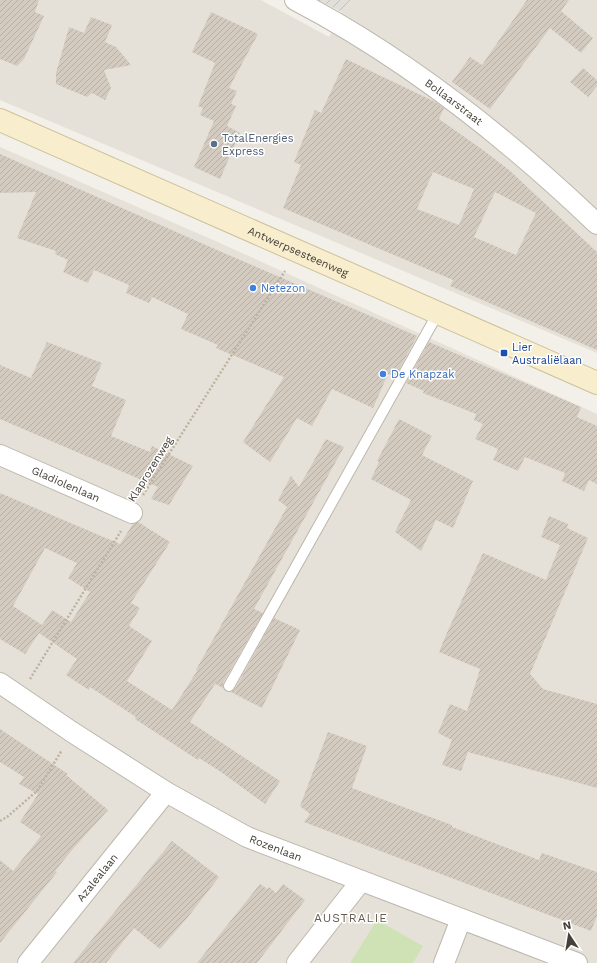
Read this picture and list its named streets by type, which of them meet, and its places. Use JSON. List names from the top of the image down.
{
  "streets": {
    "street": [
      "Bollaarstraat",
      "Antwerpsesteenweg",
      "Gladiolenlaan",
      "Rozenlaan",
      "Azalealaan"
    ],
    "path": ["Klaprozenweg"]
  },
  "crossings": [
    ["Antwerpsesteenweg", "Klaprozenweg"],
    ["Klaprozenweg", "Gladiolenlaan"],
    ["Klaprozenweg", "Rozenlaan"],
    ["Rozenlaan", "Azalealaan"]
  ],
  "districts": ["AUSTRALIE"],
  "places": {
    "other": ["TotalEnergies Express", "Netezon", "De Knapzak"],
    "transit": ["Lier Australiëlaan"]
  },
  "north": "top"
}
